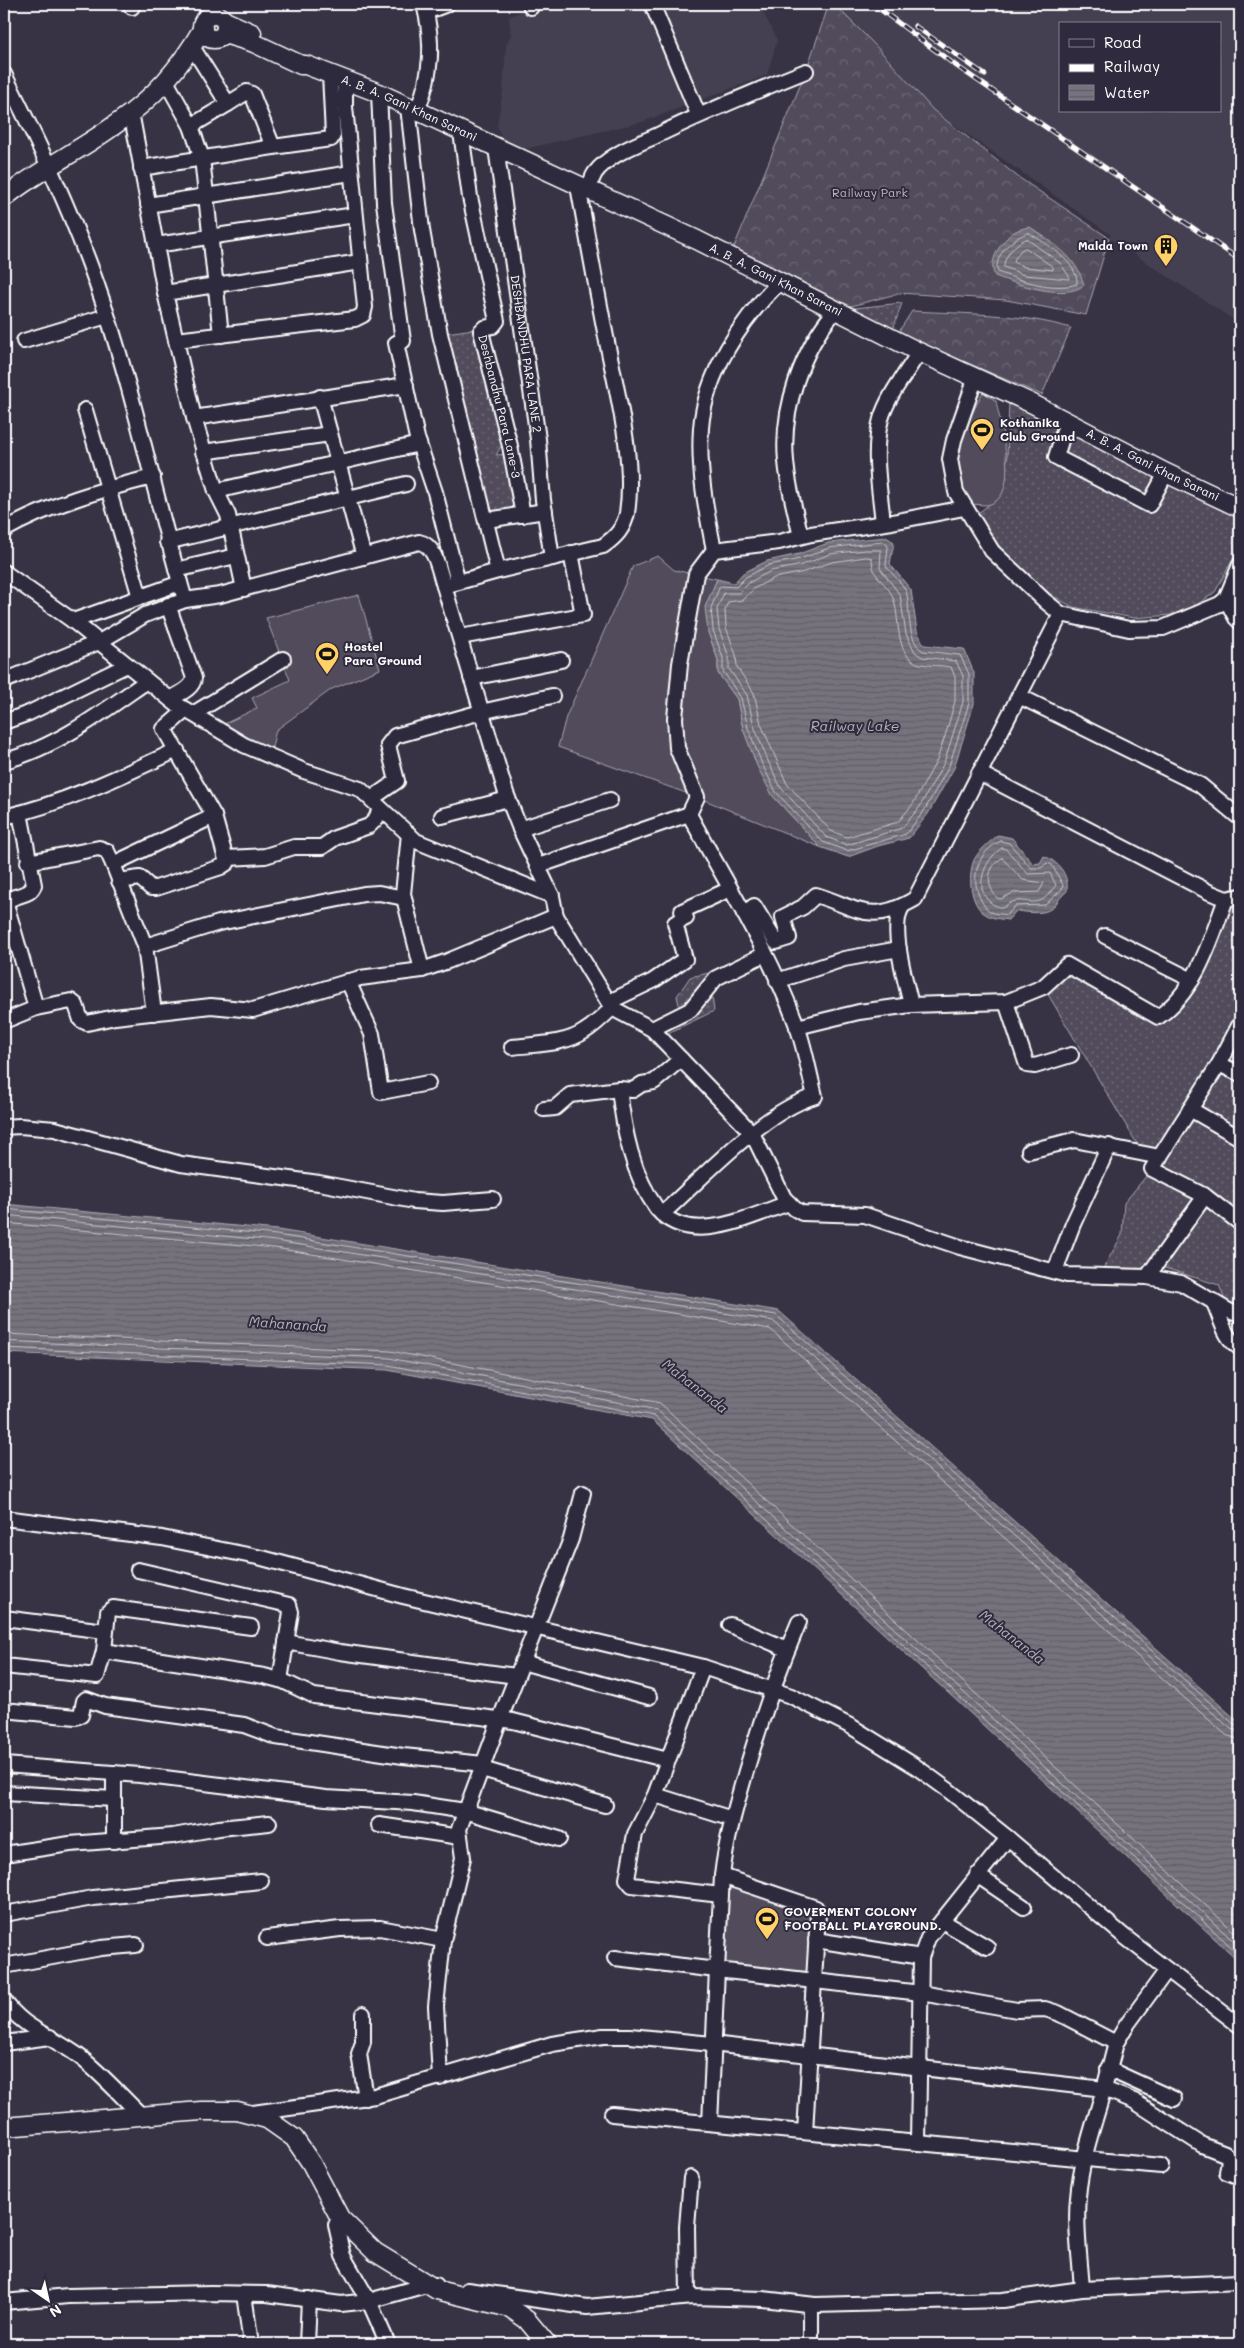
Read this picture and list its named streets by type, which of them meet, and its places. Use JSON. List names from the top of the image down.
{
  "streets": {
    "main road": ["A. B. A. Gani Khan Sarani"],
    "street": ["DESHBANDHU PARA LANE 2", "Deshbandhu Para Lane-3"]
  },
  "crossings": [
    ["A. B. A. Gani Khan Sarani", "DESHBANDHU PARA LANE 2"],
    ["A. B. A. Gani Khan Sarani", "Deshbandhu Para Lane-3"]
  ],
  "water": ["Railway Lake", "Mahananda"],
  "parks": ["Railway Park"],
  "places": {
    "building": ["Malda Town"],
    "sports": ["Kothanika Club Ground", "Hostel Para Ground", "GOVERMENT COLONY FOOTBALL PLAYGROUND."]
  },
  "legend": ["Road", "Railway", "Water"],
  "north": "bottom right"
}
